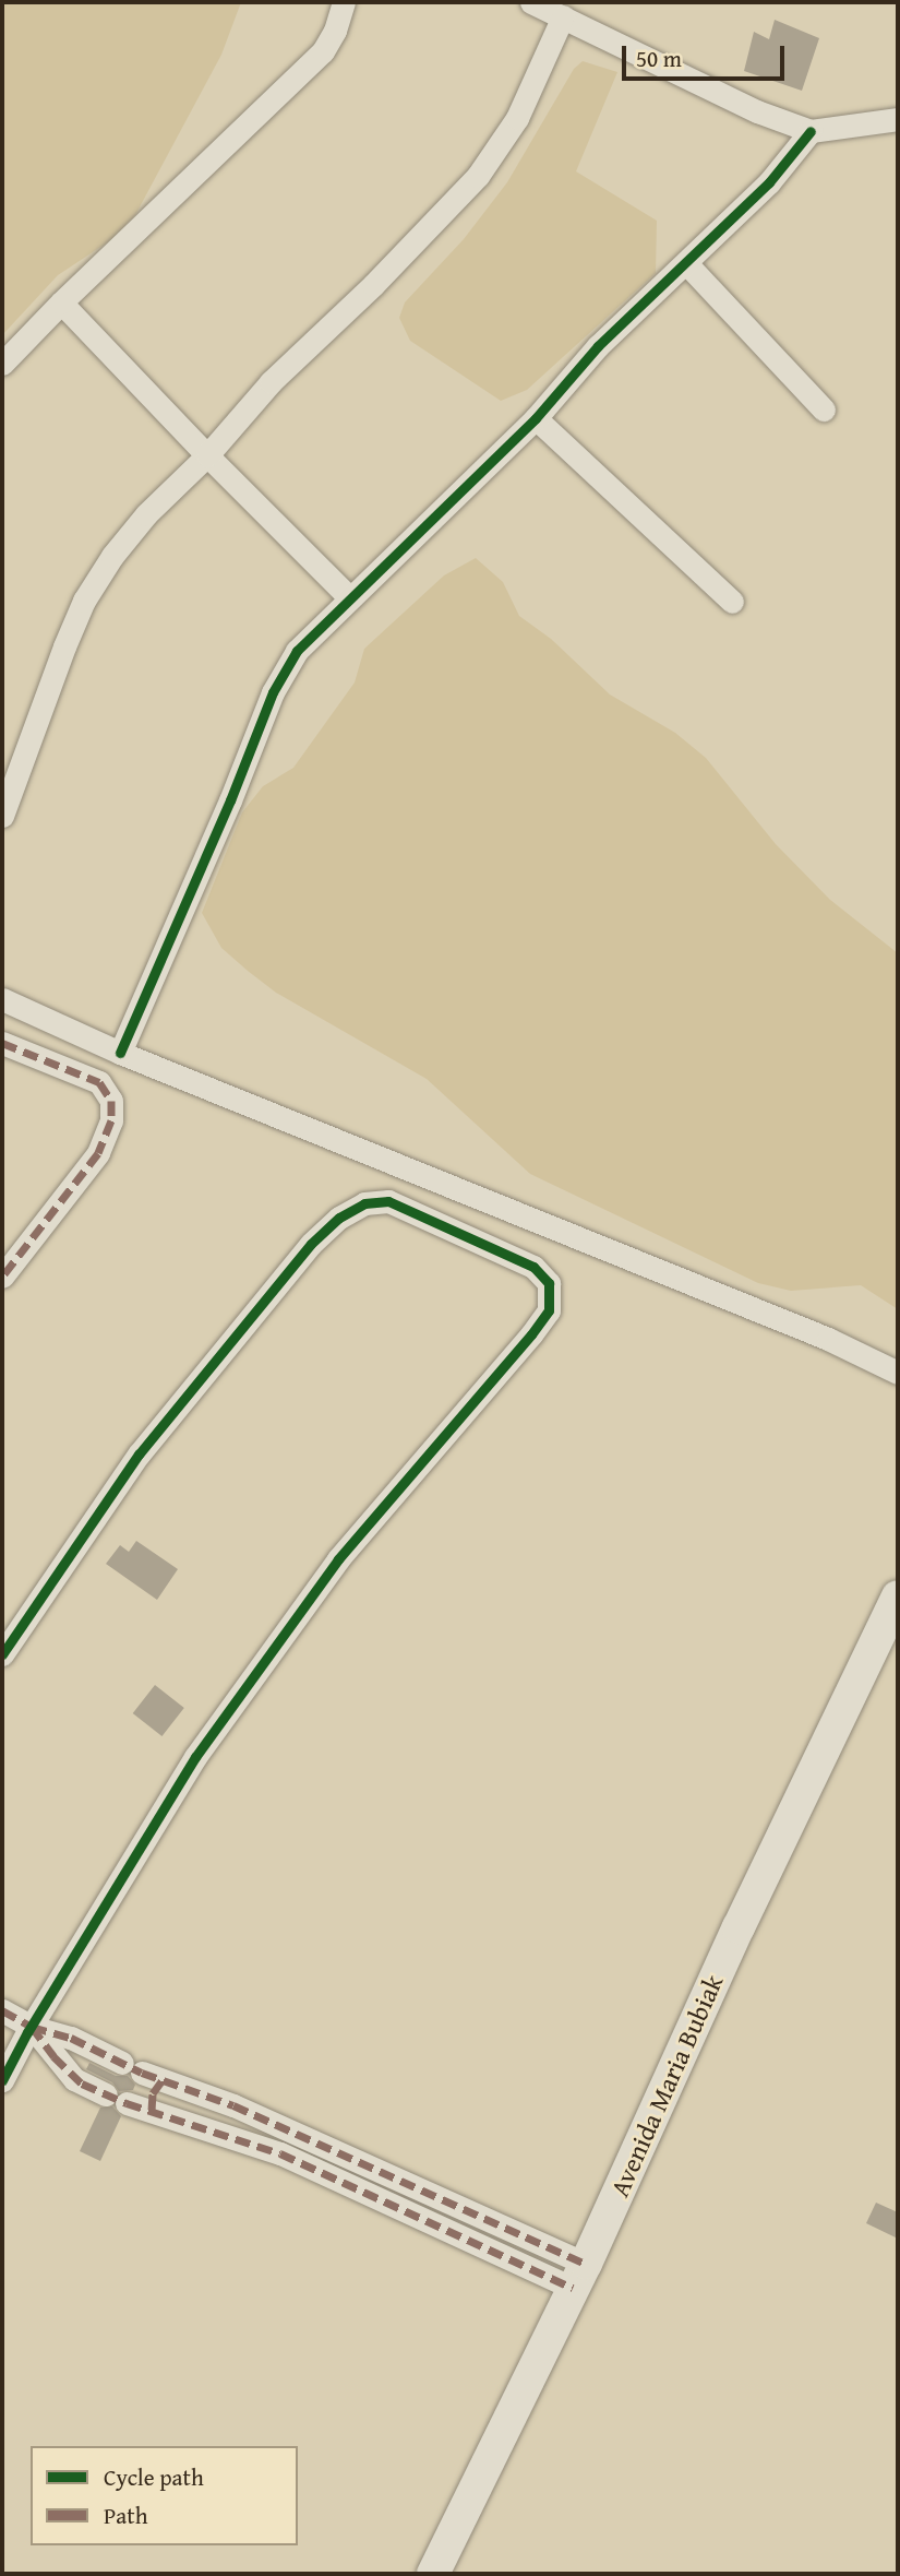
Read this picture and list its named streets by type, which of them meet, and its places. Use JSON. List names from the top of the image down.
{
  "streets": {
    "street": ["Avenida Maria Bubiak"]
  },
  "legend": ["Cycle path", "Path"],
  "scale_bar": "50 m"
}
